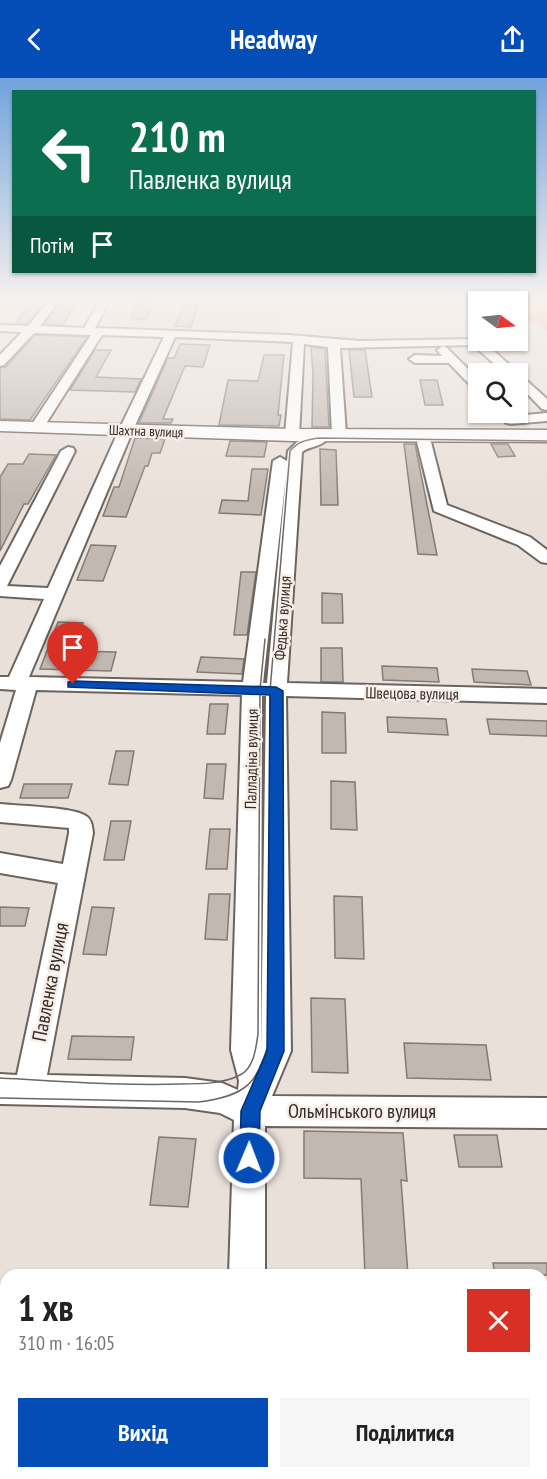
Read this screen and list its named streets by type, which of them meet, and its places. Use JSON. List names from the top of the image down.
{
  "streets": {
    "main road": ["Шахтна вулиця"],
    "street": [
      "Федька вулиця",
      "Швецова вулиця",
      "Палладіна вулиця",
      "Павленка вулиця",
      "Ольмінського вулиця"
    ]
  },
  "crossings": [
    ["Шахтна вулиця", "Федька вулиця"],
    ["Шахтна вулиця", "Палладіна вулиця"],
    ["Федька вулиця", "Швецова вулиця"],
    ["Федька вулиця", "Палладіна вулиця"],
    ["Федька вулиця", "Ольмінського вулиця"],
    ["Палладіна вулиця", "Ольмінського вулиця"],
    ["Павленка вулиця", "Ольмінського вулиця"]
  ],
  "north": "right",
  "page": {
    "header": "Headway",
    "turn": ["210 m", "Павленка вулиця"],
    "then": "Потім",
    "heading": ["1 хв", "310 m · 16:05"],
    "buttons": ["Вихід", "Поділитися"]
  }
}
